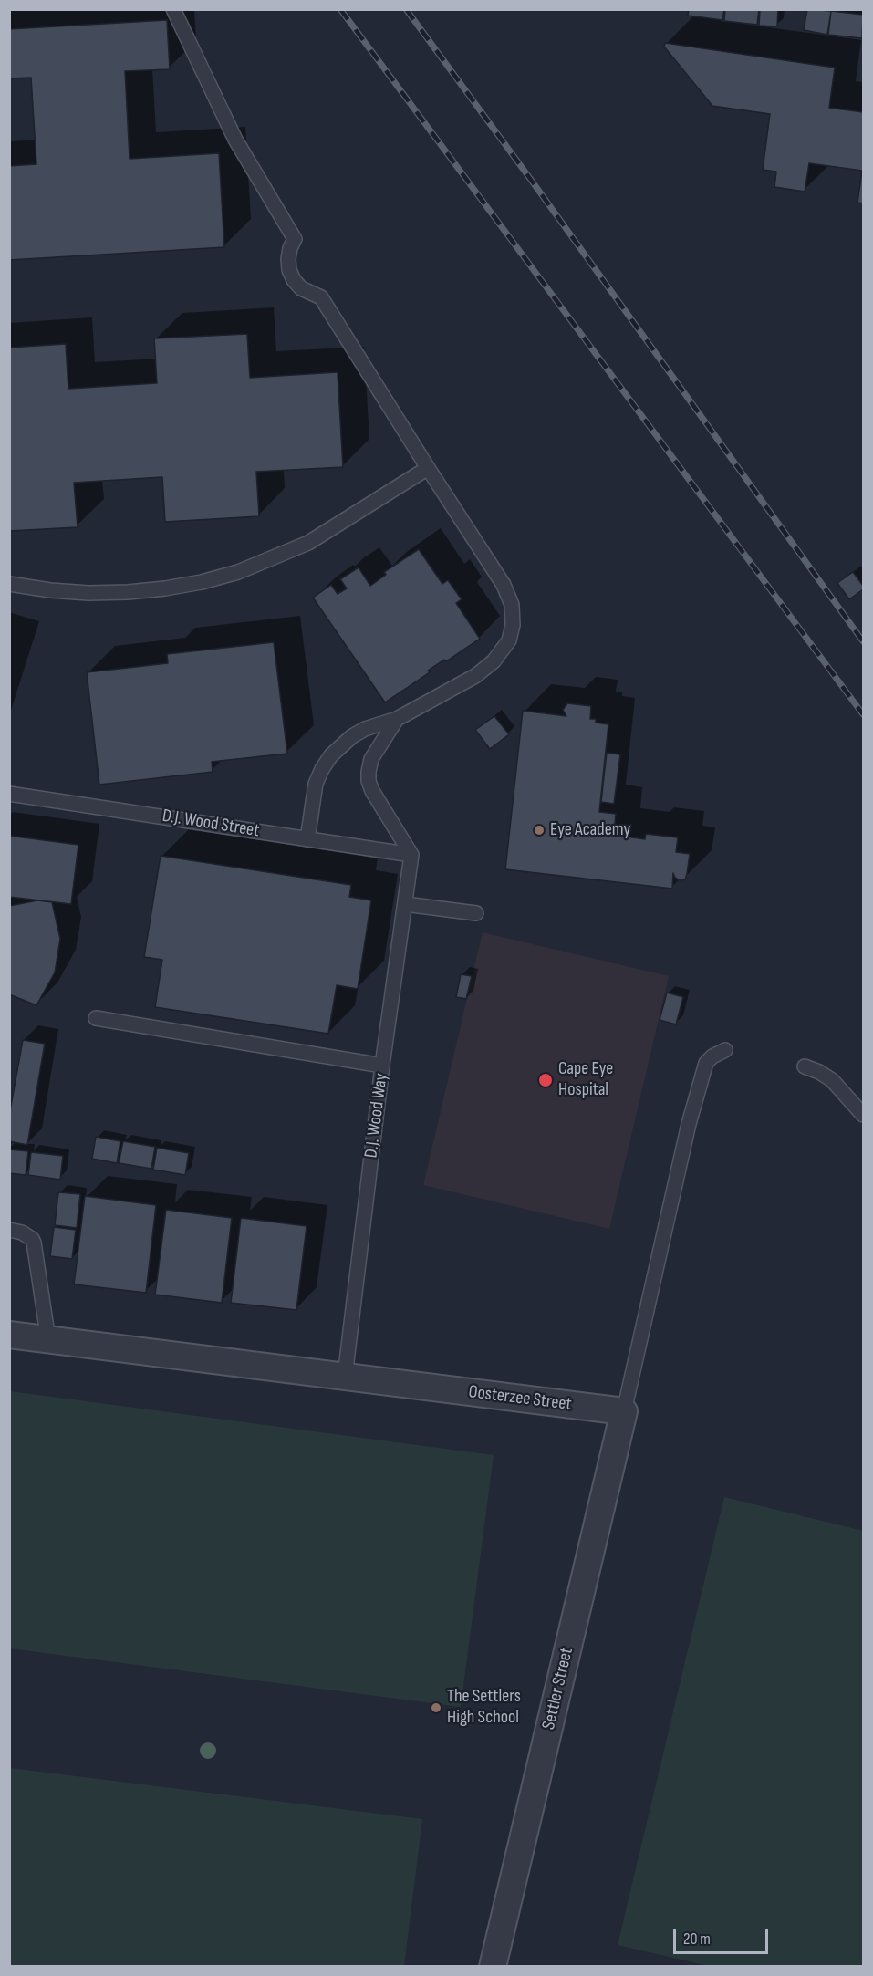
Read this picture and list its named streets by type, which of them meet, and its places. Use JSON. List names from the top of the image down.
{
  "streets": {
    "street": ["Oosterzee Street", "Settler Street"],
    "lane": ["D.J. Wood Street", "D.J. Wood Way"]
  },
  "crossings": [
    ["D.J. Wood Street", "D.J. Wood Way"],
    ["D.J. Wood Way", "Oosterzee Street"],
    ["Oosterzee Street", "Settler Street"]
  ],
  "places": ["Eye Academy", "Cape Eye Hospital", "The Settlers High School"],
  "scale_bar": "20 m"
}
